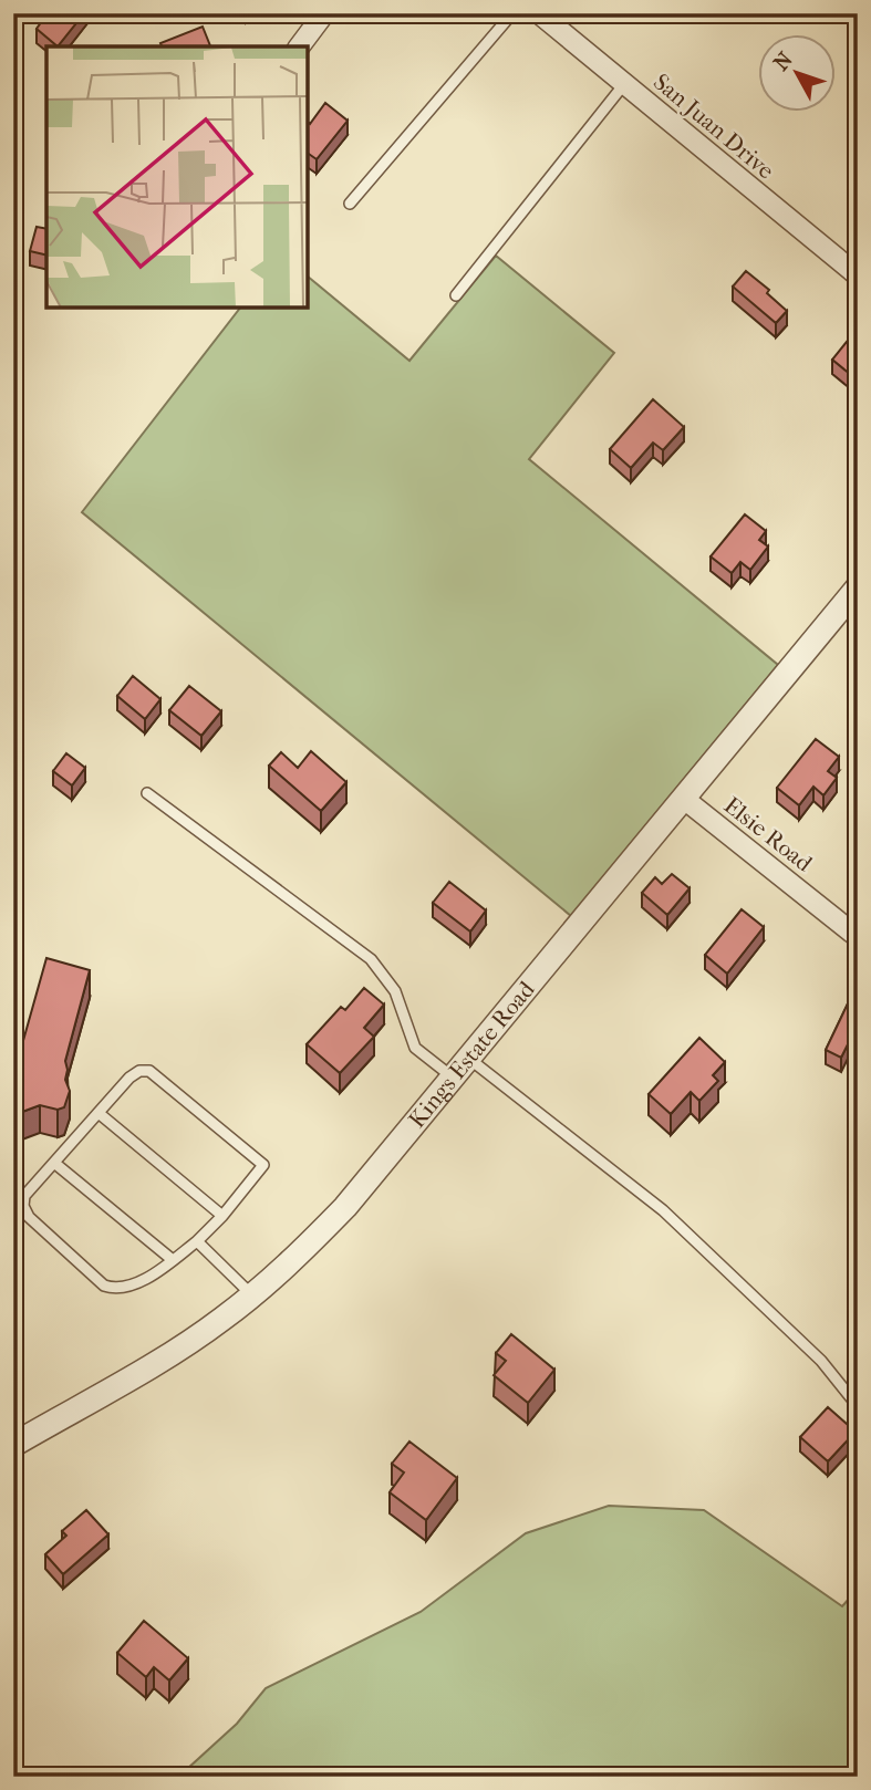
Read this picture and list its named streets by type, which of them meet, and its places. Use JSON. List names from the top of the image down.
{
  "streets": {
    "street": ["San Juan Drive", "Elsie Road", "Kings Estate Road"]
  },
  "crossings": [
    ["Elsie Road", "Kings Estate Road"]
  ],
  "north": "top left"
}
